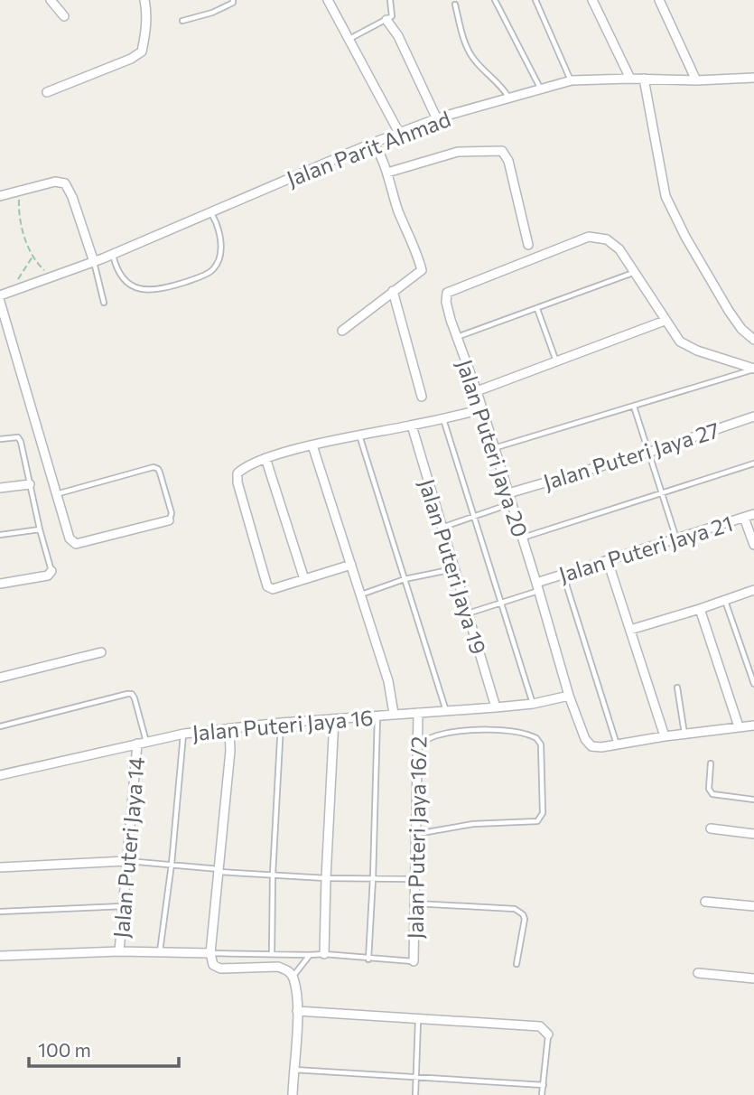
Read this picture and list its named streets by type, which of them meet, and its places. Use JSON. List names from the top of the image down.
{
  "streets": {
    "street": [
      "Jalan Parit Ahmad",
      "Jalan Puteri Jaya 20",
      "Jalan Puteri Jaya 27",
      "Jalan Puteri Jaya 21",
      "Jalan Puteri Jaya 19",
      "Jalan Puteri Jaya 16",
      "Jalan Puteri Jaya 16/2",
      "Jalan Puteri Jaya 14"
    ]
  },
  "crossings": [
    ["Jalan Puteri Jaya 20", "Jalan Puteri Jaya 27"],
    ["Jalan Puteri Jaya 20", "Jalan Puteri Jaya 21"],
    ["Jalan Puteri Jaya 20", "Jalan Puteri Jaya 16"],
    ["Jalan Puteri Jaya 19", "Jalan Puteri Jaya 16"],
    ["Jalan Puteri Jaya 16", "Jalan Puteri Jaya 16/2"],
    ["Jalan Puteri Jaya 16", "Jalan Puteri Jaya 14"]
  ],
  "scale_bar": "100 m"
}
